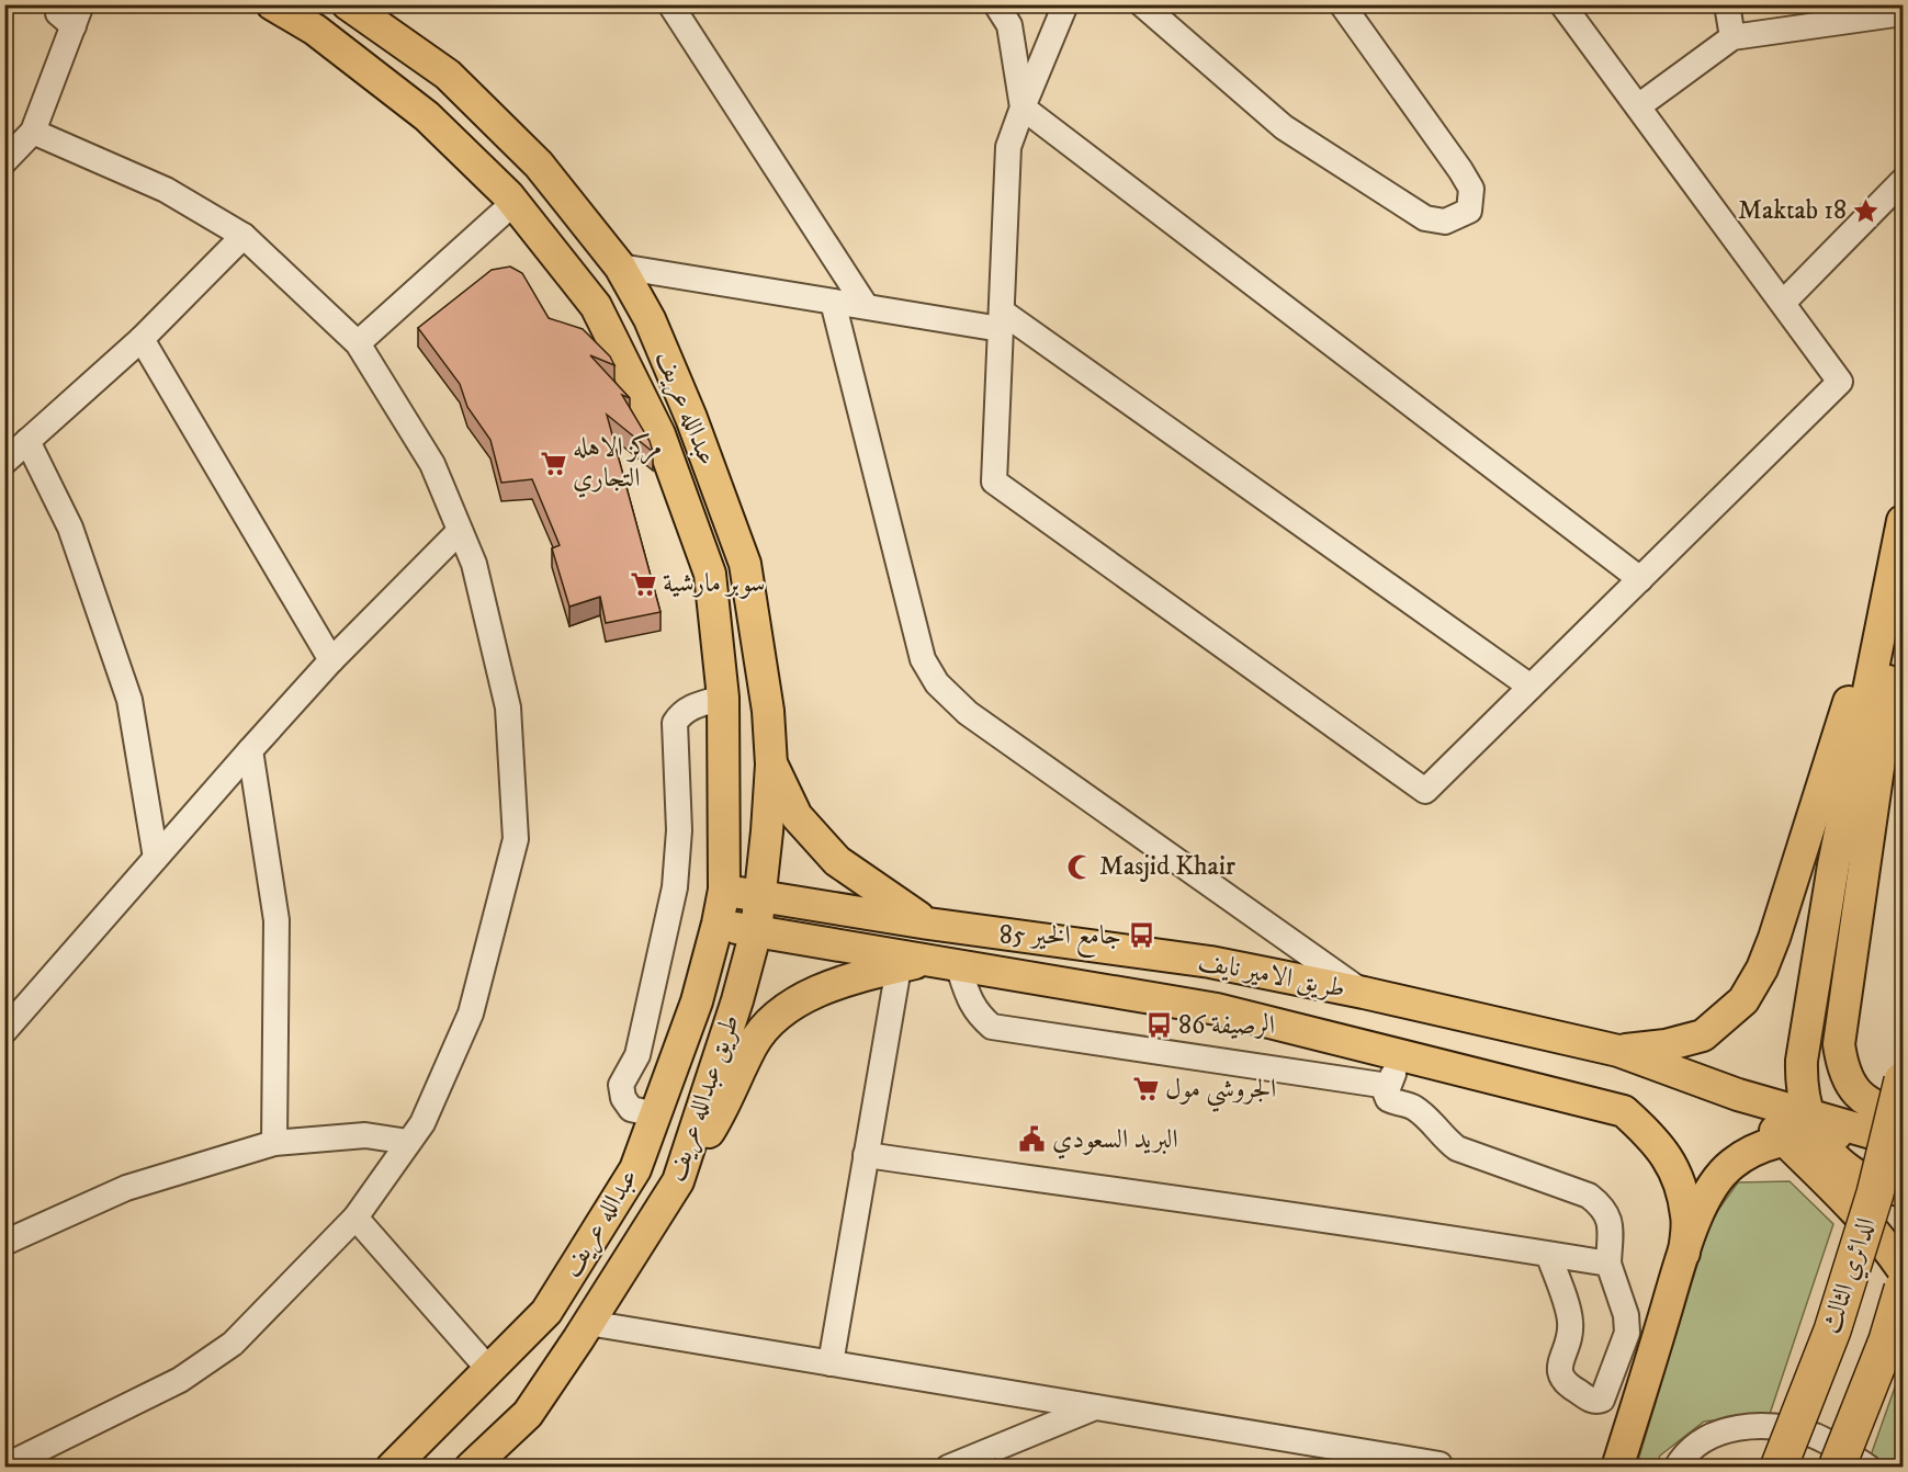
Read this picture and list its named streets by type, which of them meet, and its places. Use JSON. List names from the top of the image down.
{
  "streets": {
    "highway": ["الدائري الثالث"],
    "main road": ["عبدالله عريف", "طريق الامير نايف", "طريق عبدالله عريف"]
  },
  "crossings": [
    ["عبدالله عريف", "طريق الامير نايف"],
    ["عبدالله عريف", "طريق عبدالله عريف"],
    ["طريق الامير نايف", "طريق عبدالله عريف"]
  ],
  "places": {
    "place": ["Maktab 18"],
    "supermarket": ["مركز الاهله التجاري", "سوبر مارشية", "الجروشي مول"],
    "mosque": ["Masjid Khair"],
    "bus stop": ["جامع الخير 85", "الرصيفة 86"],
    "public building": ["البريد السعودي"]
  }
}
